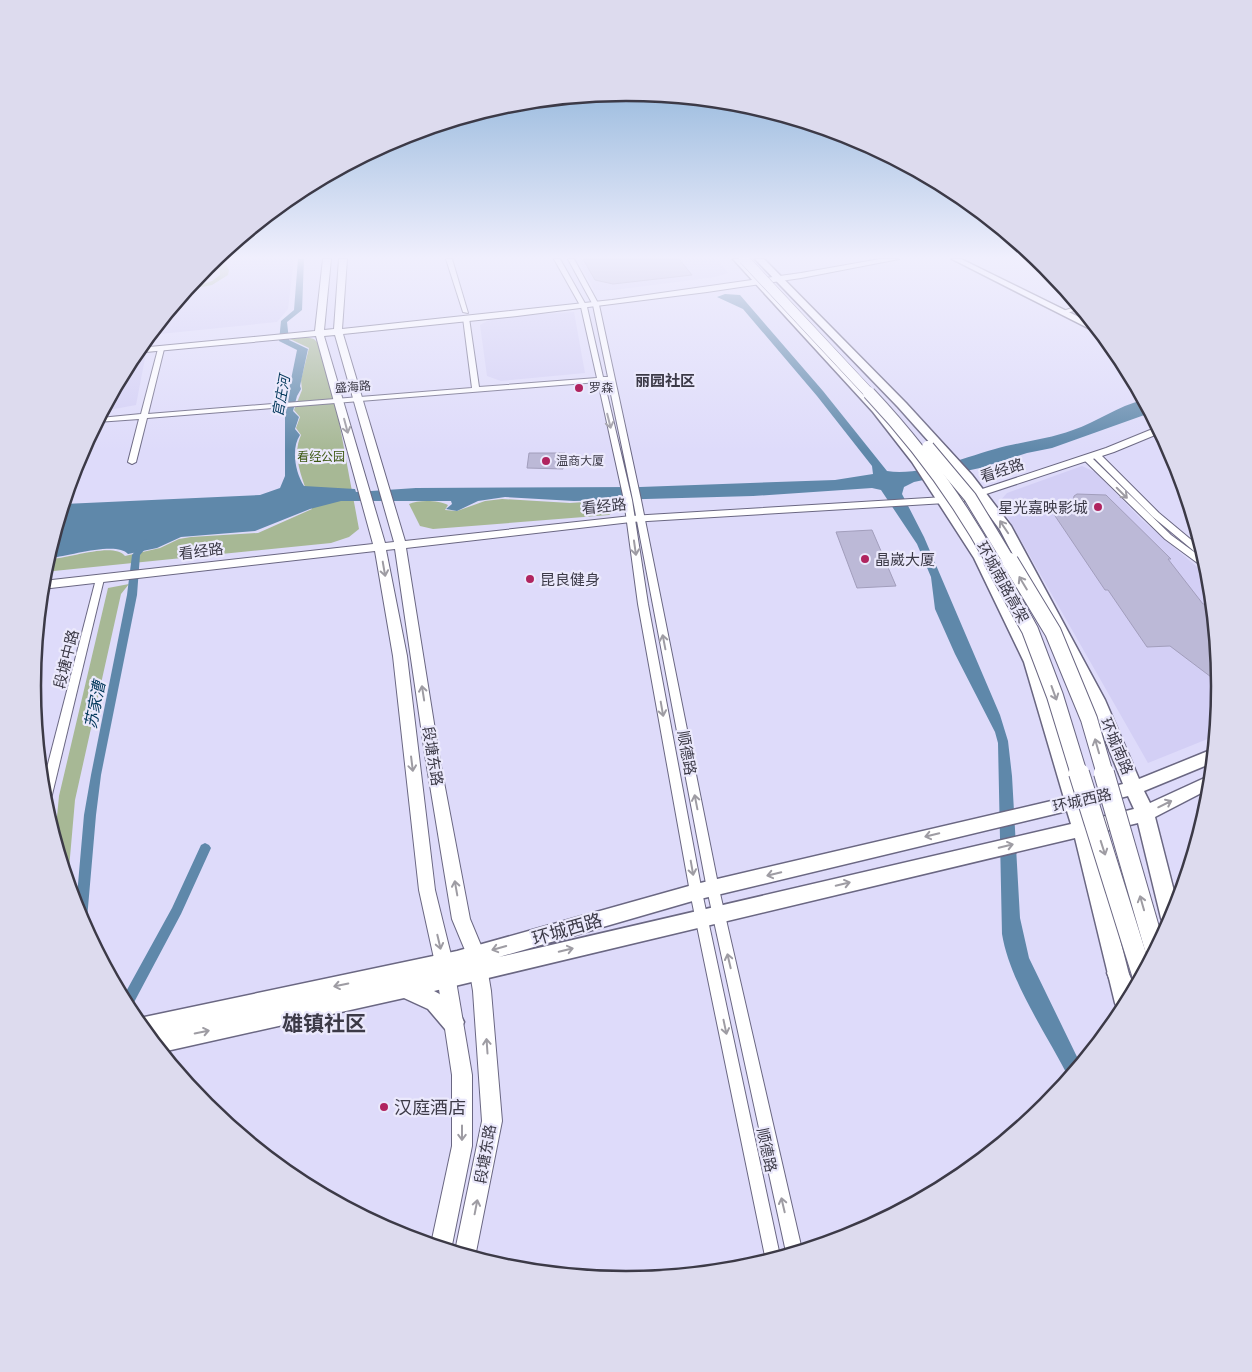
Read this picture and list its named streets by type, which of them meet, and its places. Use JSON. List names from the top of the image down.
{
  "streets": {
    "main road": [
      "看经路",
      "环城南路高架",
      "环城南路",
      "段塘东路",
      "环城西路"
    ],
    "street": ["盛海路", "段塘中路", "顺德路"]
  },
  "crossings": [
    ["盛海路", "顺德路"],
    ["盛海路", "段塘东路"],
    ["看经路", "段塘中路"],
    ["看经路", "环城南路"],
    ["看经路", "顺德路"],
    ["看经路", "段塘东路"],
    ["环城南路", "环城西路"],
    ["顺德路", "环城西路"],
    ["段塘东路", "环城西路"]
  ],
  "districts": ["丽园社区", "雄镇社区"],
  "water": ["官庄河", "苏家漕"],
  "parks": ["看经公园"],
  "places": [
    "罗森",
    "温商大厦",
    "星光嘉映影城",
    "晶崴大厦",
    "昆良健身",
    "汉庭酒店"
  ]
}
